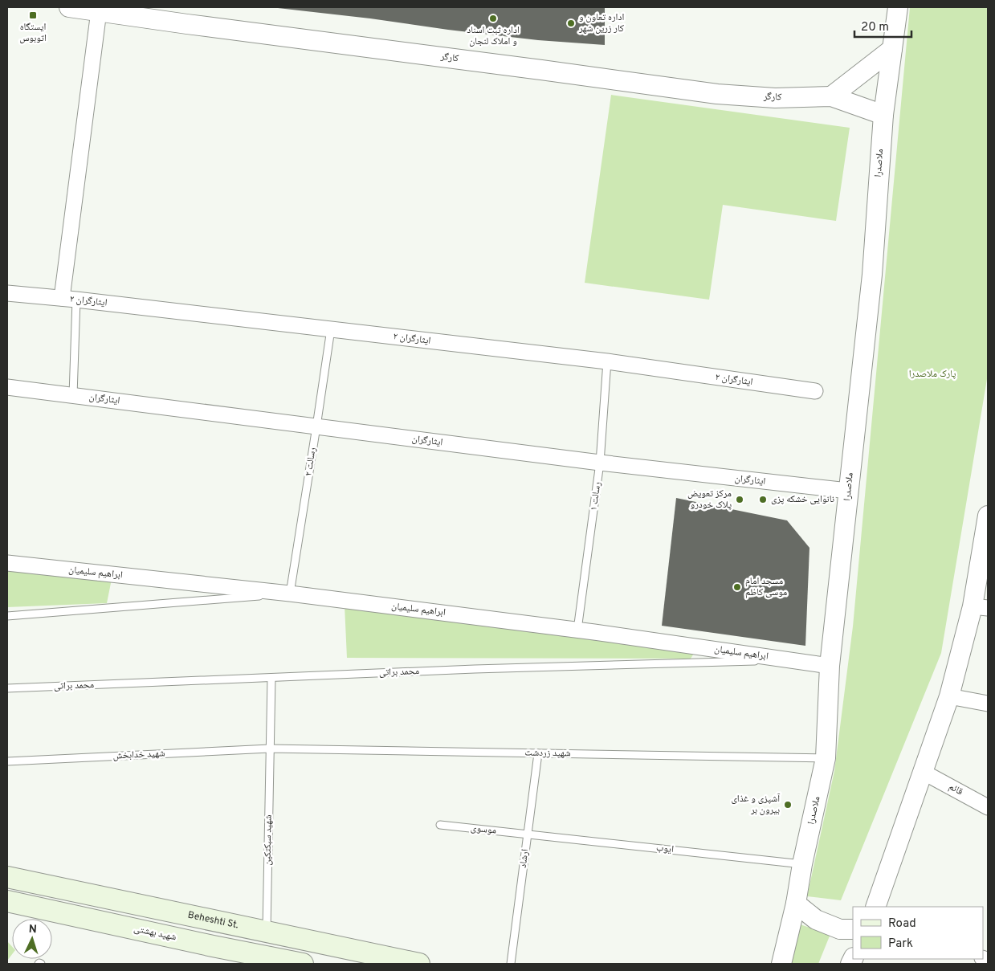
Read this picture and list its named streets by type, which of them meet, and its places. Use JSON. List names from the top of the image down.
{
  "streets": {
    "main road": ["Beheshti St.", "شهید بهشتی"],
    "street": [
      "کارگر",
      "ملاصدرا",
      "ایثارگران ۲",
      "ایثارگران",
      "ابراهیم سلیمیان",
      "قائم"
    ],
    "lane": [
      "رسالت ۲",
      "رسالت ۱",
      "محمد براتی",
      "شهید زردشت",
      "شهید خدابخش",
      "موسوی",
      "شهید سبکتکین",
      "ایوب",
      "ارشاد"
    ]
  },
  "crossings": [
    ["کارگر", "ملاصدرا"],
    ["ملاصدرا", "ایثارگران"],
    ["ملاصدرا", "ابراهیم سلیمیان"],
    ["ملاصدرا", "شهید زردشت"],
    ["ملاصدرا", "ایوب"],
    ["ایثارگران ۲", "رسالت ۲"],
    ["ایثارگران ۲", "رسالت ۱"],
    ["ایثارگران", "رسالت ۲"],
    ["ایثارگران", "رسالت ۱"],
    ["رسالت ۲", "ابراهیم سلیمیان"],
    ["رسالت ۱", "ابراهیم سلیمیان"],
    ["ابراهیم سلیمیان", "محمد براتی"],
    ["محمد براتی", "شهید سبکتکین"],
    ["شهید زردشت", "شهید خدابخش"],
    ["شهید زردشت", "شهید سبکتکین"],
    ["شهید زردشت", "ارشاد"],
    ["شهید خدابخش", "شهید سبکتکین"],
    ["موسوی", "ایوب"],
    ["موسوی", "ارشاد"],
    ["شهید سبکتکین", "Beheshti St."],
    ["ایوب", "ارشاد"]
  ],
  "parks": ["پارک ملاصدرا"],
  "places": {
    "transit": ["ایستگاه اتوبوس"],
    "other": [
      "اداره ثبت اسناد و املاک لنجان",
      "اداره تعاون و کار زرین شهر",
      "مرکز تعویض پلاک خودرو",
      "نانوایی خشکه پزی",
      "مسجد امام موسی کاظم",
      "آشپزی و غذای بیرون بر"
    ]
  },
  "legend": ["Road", "Park"],
  "scale_bar": "20 m",
  "north": "top"
}
